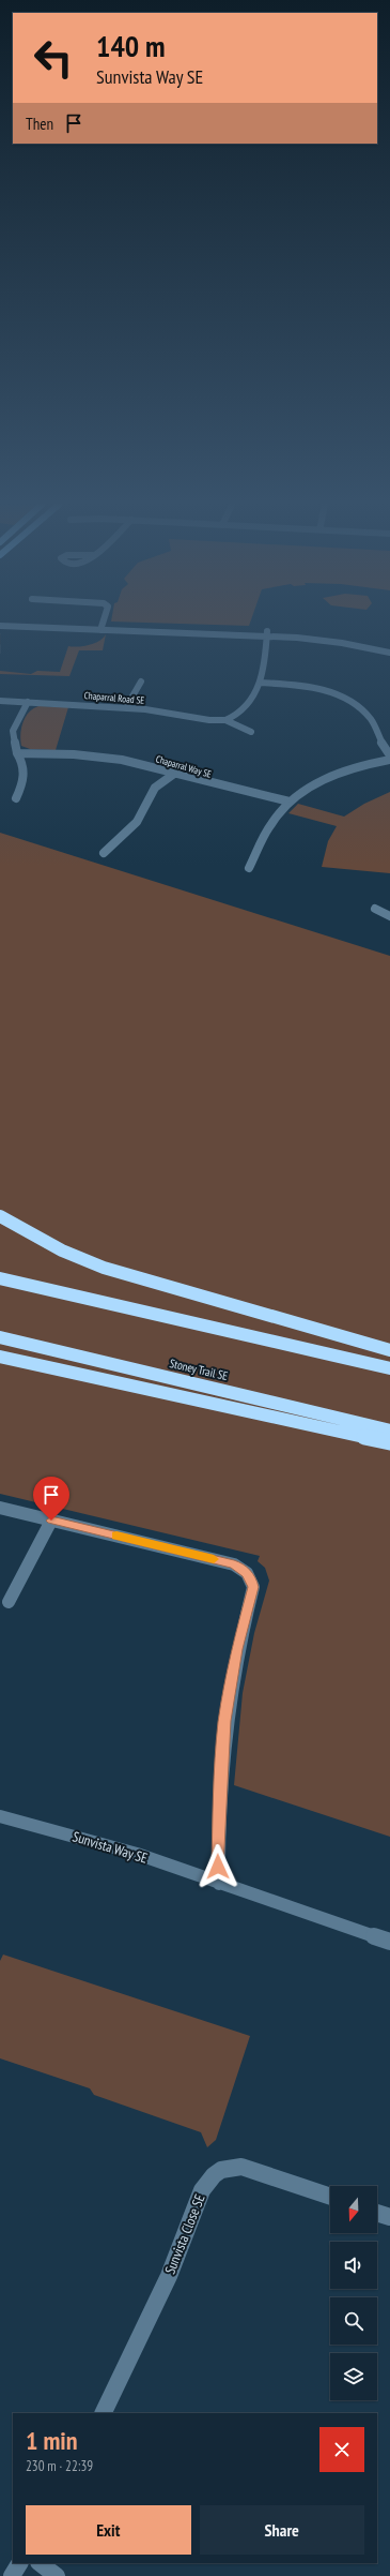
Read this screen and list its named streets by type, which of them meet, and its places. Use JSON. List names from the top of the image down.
{
  "streets": {
    "highway": ["Stoney Trail SE"],
    "street": [
      "Chaparral Road SE",
      "Chaparral Way SE",
      "Sunvista Way SE",
      "Sunvista Close SE"
    ]
  },
  "north": "bottom",
  "page": {
    "turn": ["140 m", "Sunvista Way SE"],
    "then": "Then",
    "heading": ["1 min", "230 m · 22:39"],
    "buttons": ["Exit", "Share"]
  }
}
